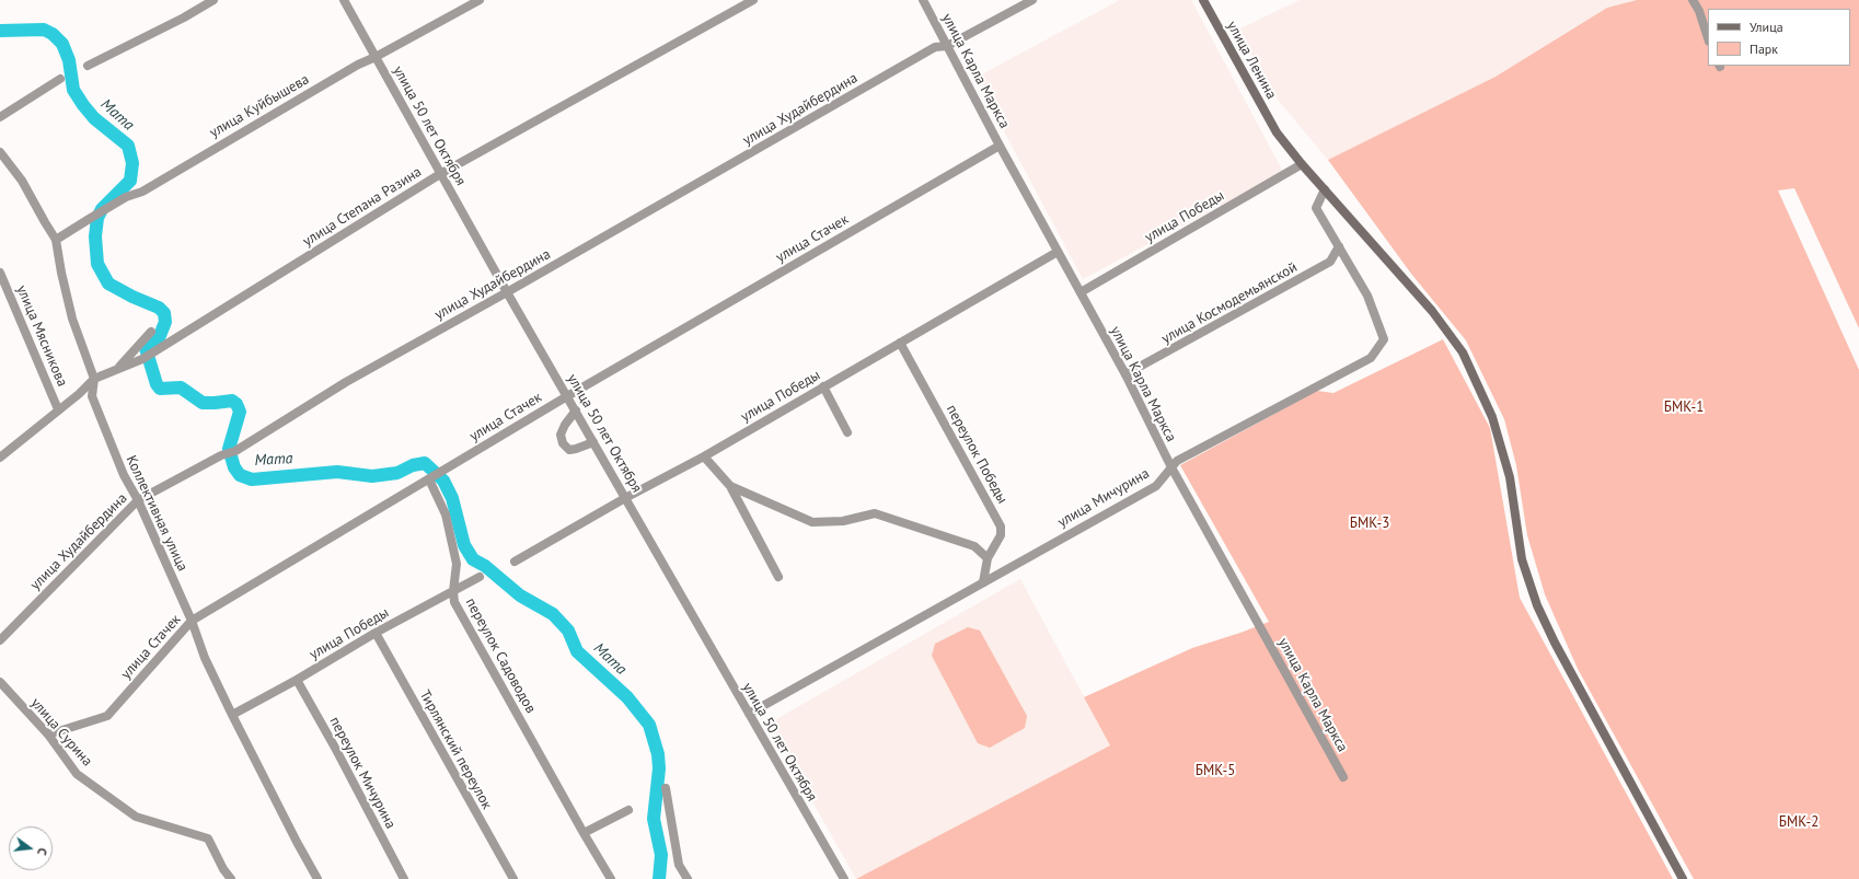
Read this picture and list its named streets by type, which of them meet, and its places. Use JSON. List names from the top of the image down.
{
  "streets": {
    "main road": ["улица Ленина"],
    "street": [
      "улица Карла Маркса",
      "улица Куйбышева",
      "улица Худайбердина",
      "улица 50 лет Октября",
      "улица Степана Разина",
      "улица Победы",
      "улица Стачек",
      "улица Космодемьянской",
      "улица Мясникова",
      "переулок Победы",
      "улица Мичурина",
      "Коллективная улица",
      "переулок Садоводов",
      "улица Сурина",
      "Тирлянский переулок",
      "переулок Мичурина"
    ]
  },
  "crossings": [
    ["улица Ленина", "улица Победы"],
    ["улица Ленина", "улица Мичурина"],
    ["улица Карла Маркса", "улица Худайбердина"],
    ["улица Карла Маркса", "улица Победы"],
    ["улица Карла Маркса", "улица Стачек"],
    ["улица Карла Маркса", "улица Космодемьянской"],
    ["улица Карла Маркса", "улица Мичурина"],
    ["улица Куйбышева", "улица 50 лет Октября"],
    ["улица Куйбышева", "Коллективная улица"],
    ["улица Худайбердина", "улица 50 лет Октября"],
    ["улица Худайбердина", "Коллективная улица"],
    ["улица 50 лет Октября", "улица Степана Разина"],
    ["улица 50 лет Октября", "улица Победы"],
    ["улица 50 лет Октября", "улица Стачек"],
    ["улица 50 лет Октября", "улица Мичурина"],
    ["улица Степана Разина", "улица Мясникова"],
    ["улица Степана Разина", "Коллективная улица"],
    ["улица Победы", "переулок Победы"],
    ["улица Победы", "Коллективная улица"],
    ["улица Победы", "переулок Садоводов"],
    ["улица Победы", "Тирлянский переулок"],
    ["улица Победы", "переулок Мичурина"],
    ["улица Стачек", "Коллективная улица"],
    ["улица Стачек", "переулок Садоводов"],
    ["улица Стачек", "улица Сурина"],
    ["улица Космодемьянской", "улица Мичурина"],
    ["переулок Победы", "улица Мичурина"]
  ],
  "water": ["Мата"],
  "parks": [
    "БМК-1",
    "БМК-3",
    "БМК-5",
    "БМК-2"
  ],
  "legend": ["Улица", "Парк"],
  "north": "right"
}
